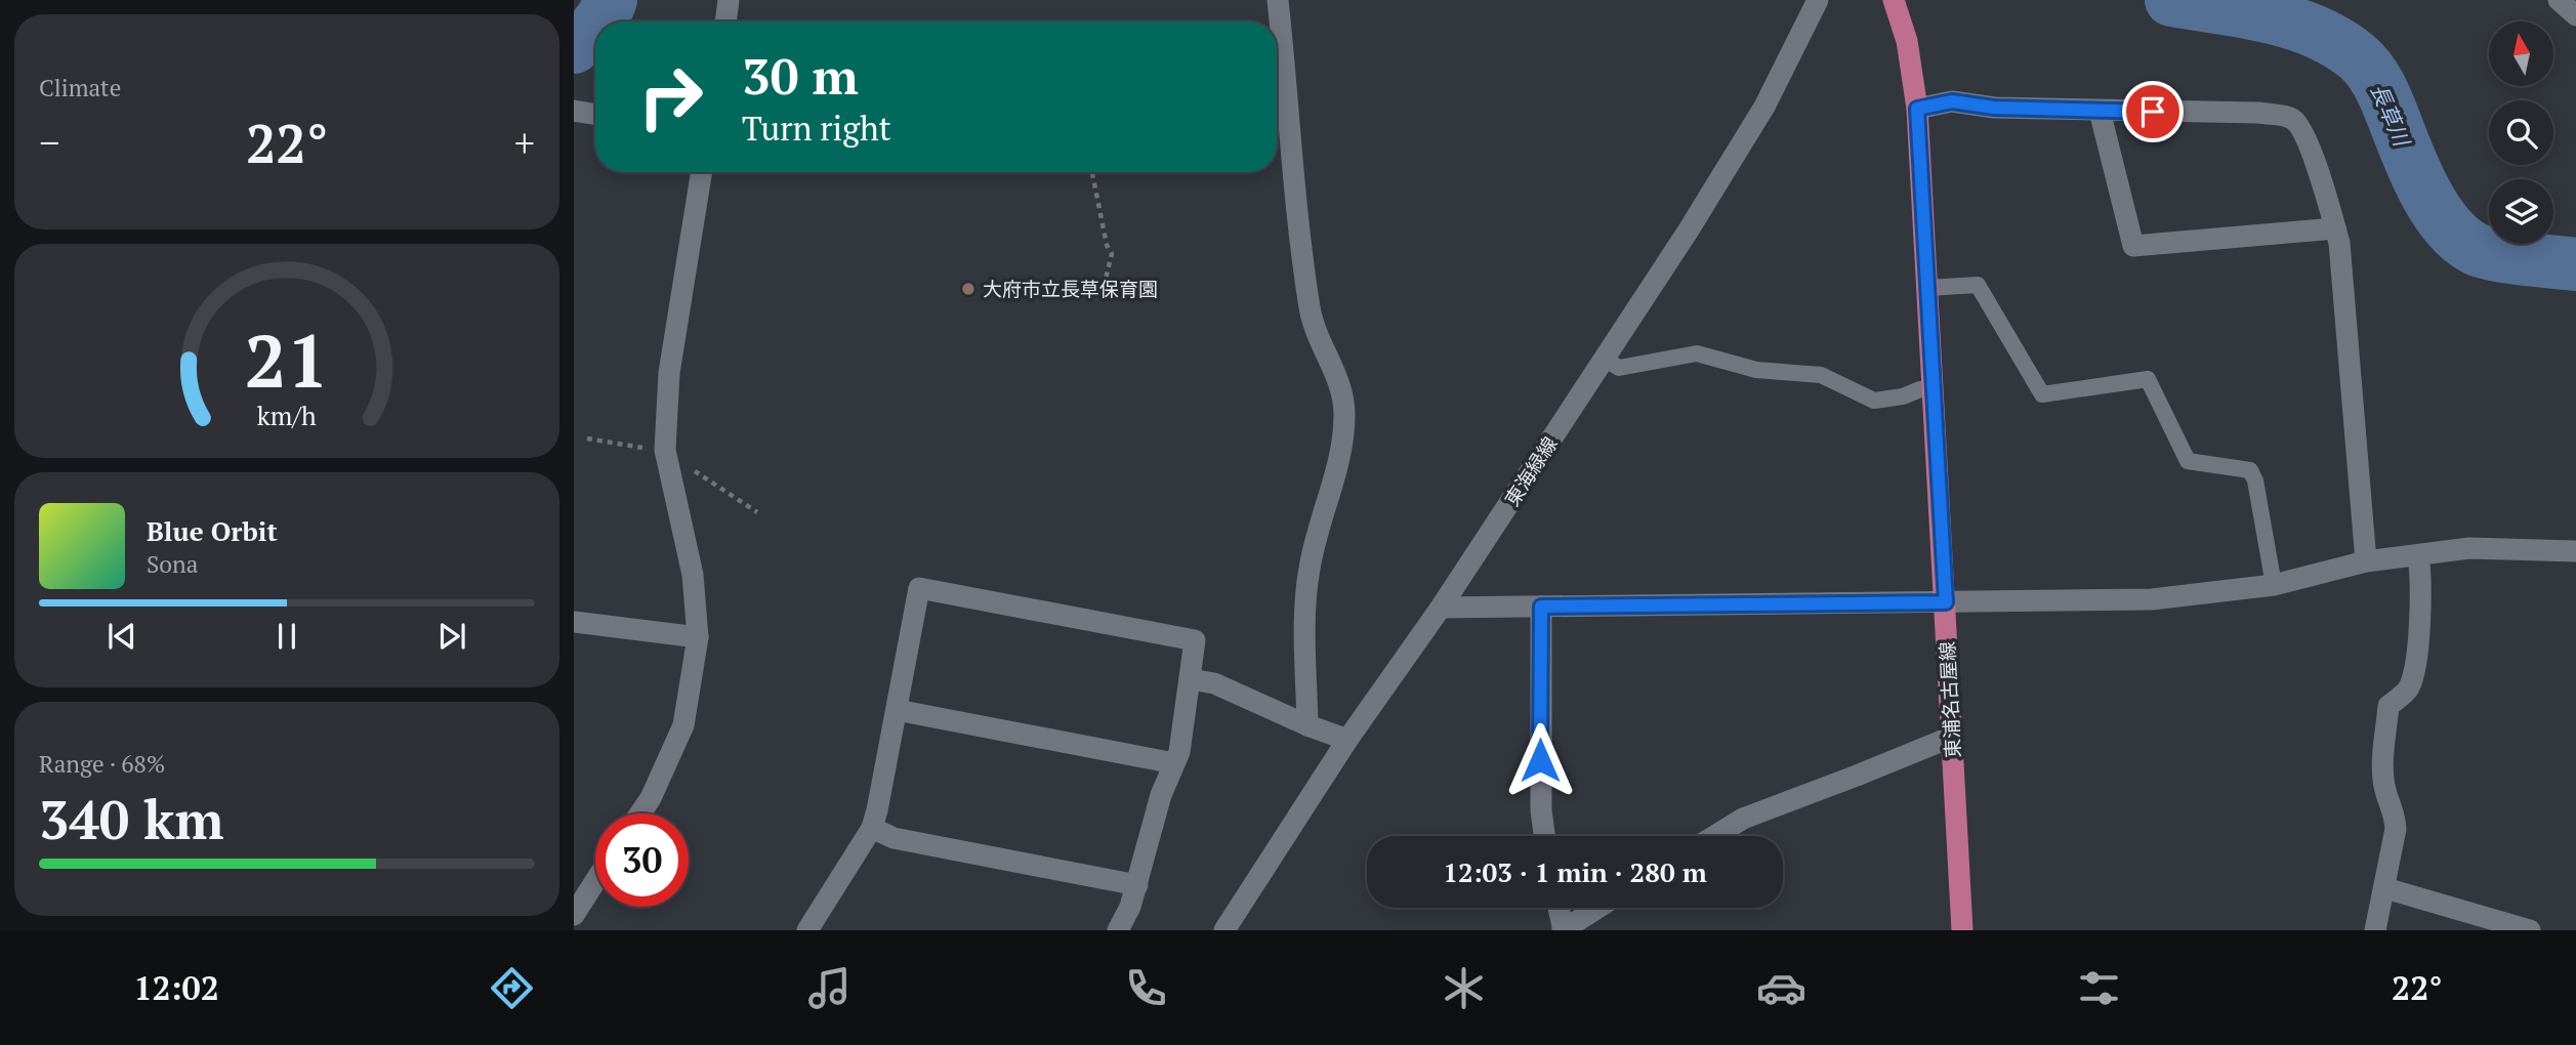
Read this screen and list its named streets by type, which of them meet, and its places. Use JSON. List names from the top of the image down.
{
  "streets": {
    "main road": ["東浦名古屋線"],
    "street": ["東海緑線"]
  },
  "water": ["長草川"],
  "places": ["大府市立長草保育園"],
  "north": "top",
  "page": {
    "tile": [
      "Climate",
      ["Range · 68%", "340 km"]
    ],
    "turn": ["30 m", "Turn right"],
    "heat": ["−", "22°", "+"],
    "song": ["Blue Orbit", "Sona"],
    "limit": "30",
    "trip": "12:03 · 1 min · 280 m",
    "tabs": ["12:02", "22°"],
    "gauge": ["21", "km/h"]
  }
}
